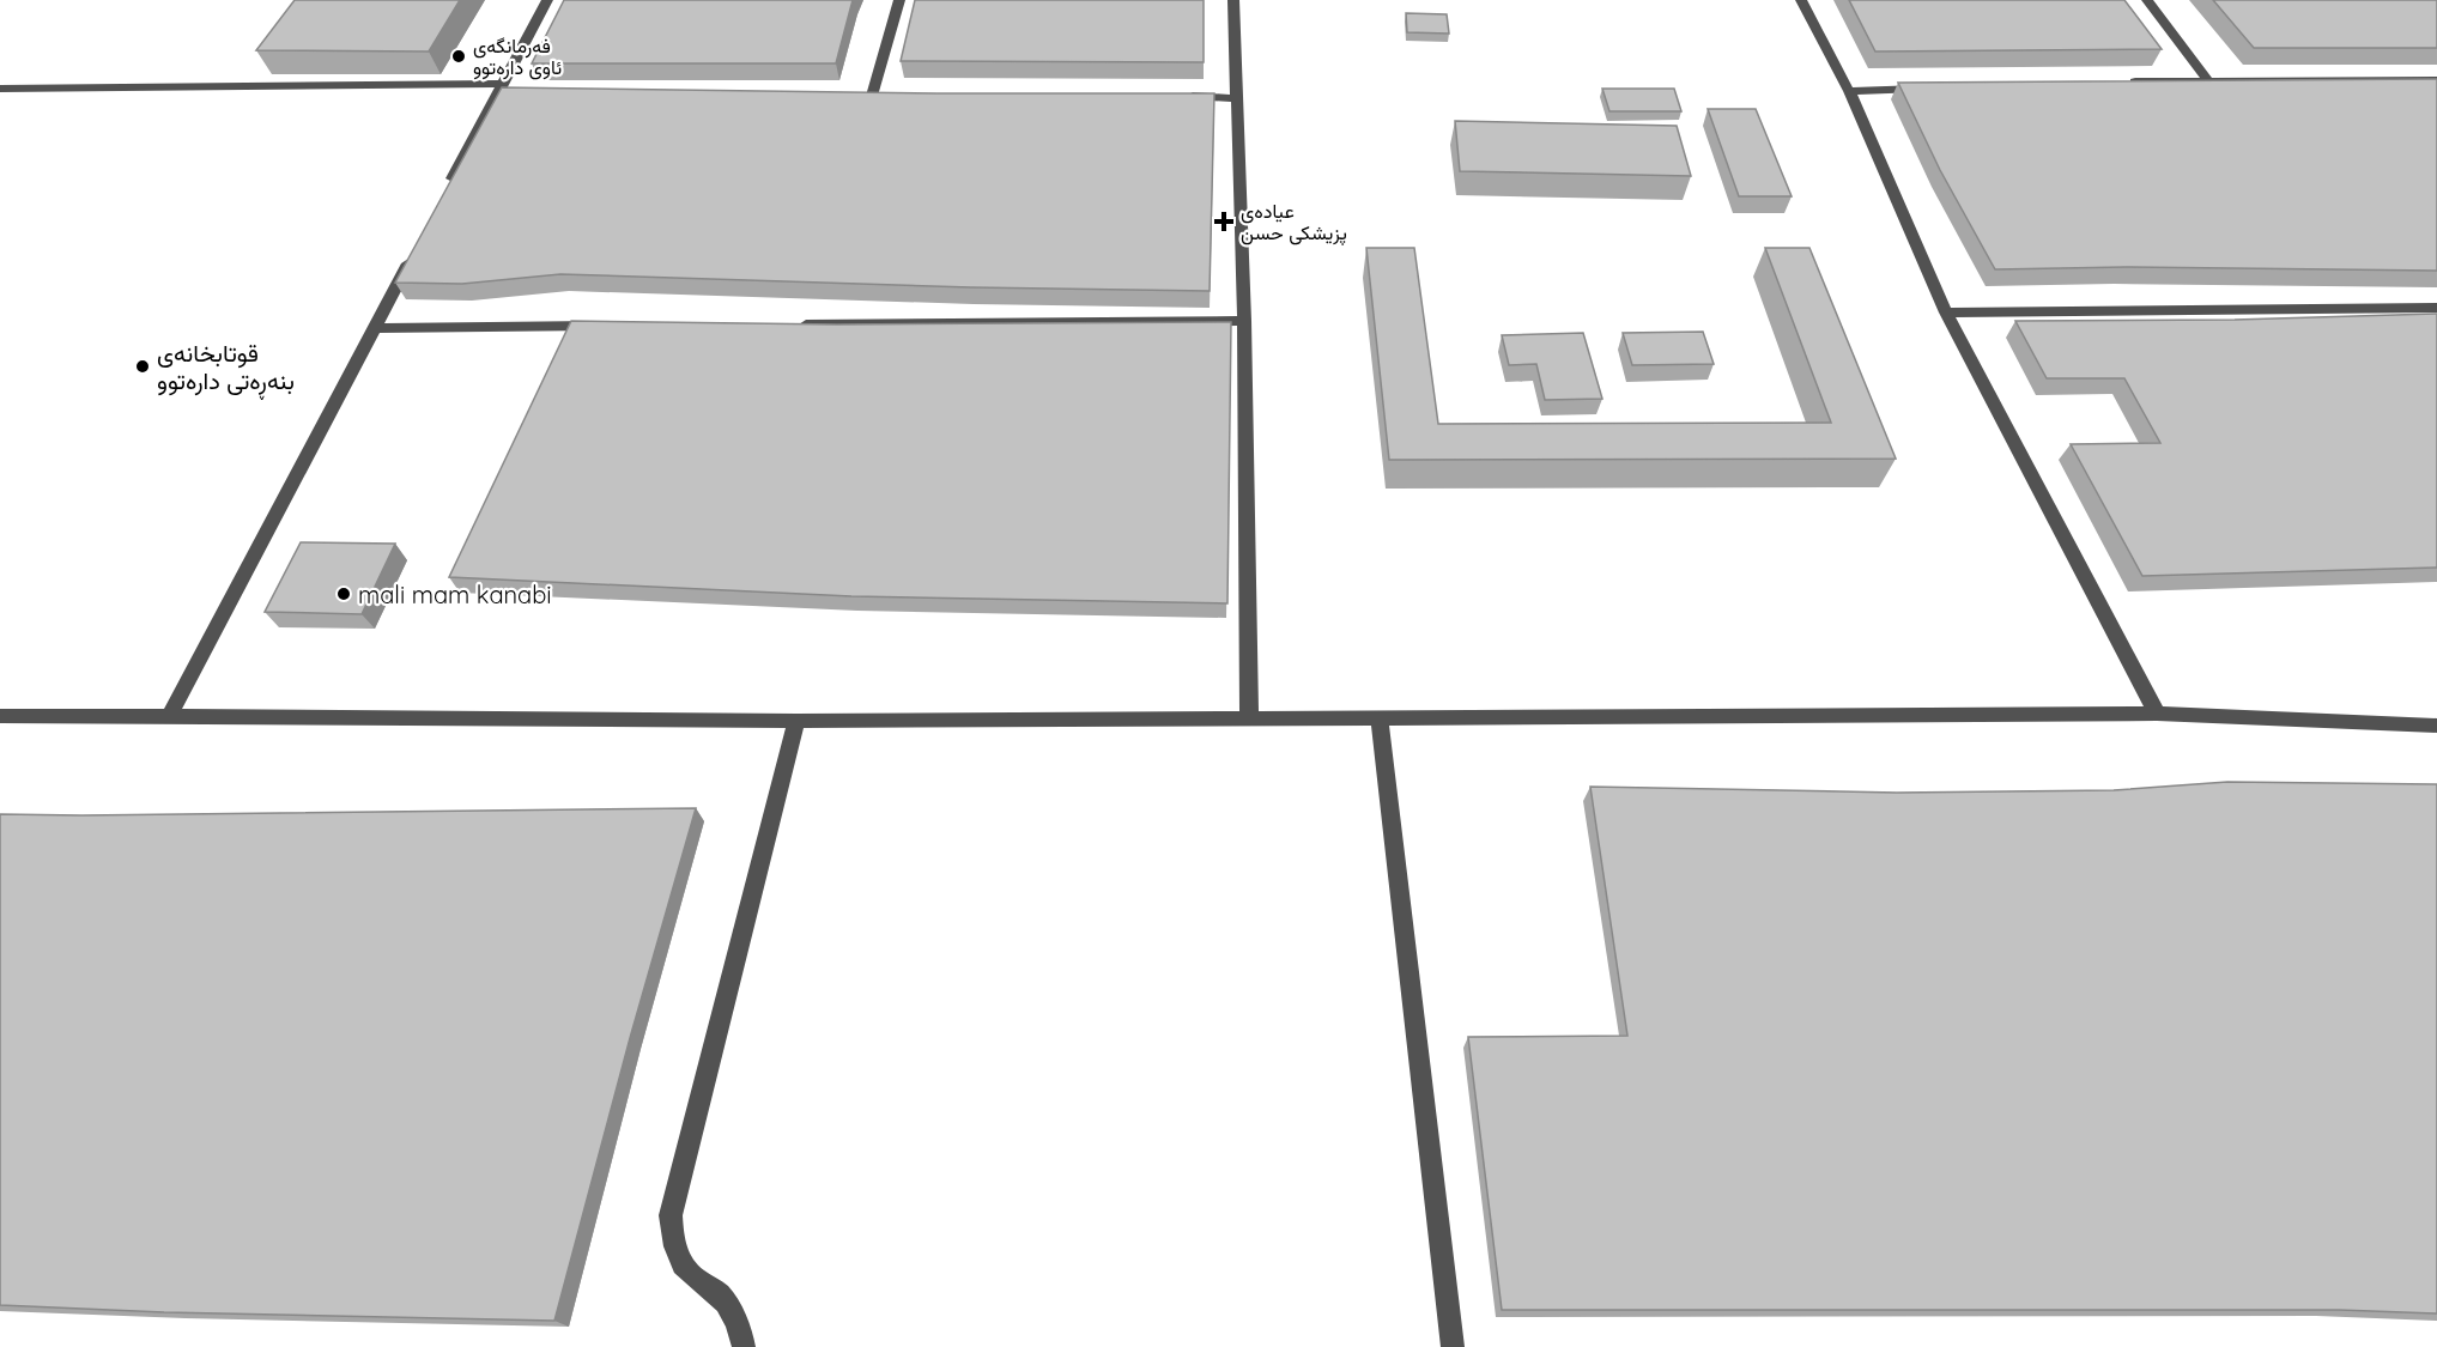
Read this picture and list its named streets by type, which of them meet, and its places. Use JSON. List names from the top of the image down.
{
  "places": {
    "other": ["فەرمانگەی ئاوی دارەتوو", "قوتابخانەی بنەڕەتی دارەتوو", "mali mam kanabi"],
    "health": ["عیادەی پزیشکی حسن"]
  }
}
